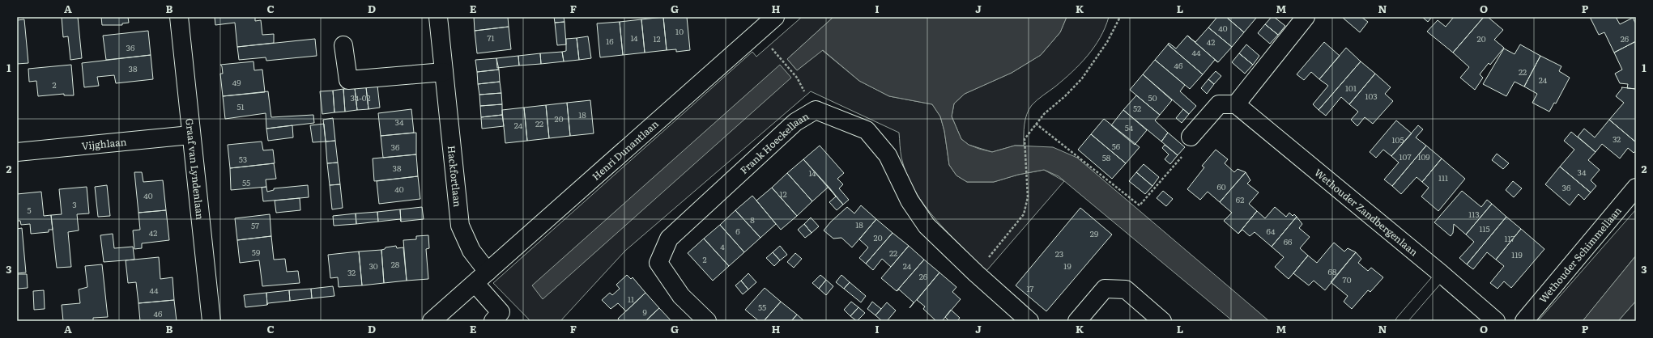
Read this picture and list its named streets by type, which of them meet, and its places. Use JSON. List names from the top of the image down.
{
  "streets": {
    "street": [
      "Vijghlaan",
      "Frank Hoeckellaan",
      "Henri Dunantlaan",
      "Graaf van Lyndenlaan",
      "Hackfortlaan",
      "Wethouder Zandbergenlaan",
      "Wethouder Schimmellaan"
    ]
  },
  "crossings": [
    ["Vijghlaan", "Graaf van Lyndenlaan"],
    ["Henri Dunantlaan", "Hackfortlaan"]
  ],
  "house_numbers": [
    "40",
    "10",
    "71",
    "14",
    "12",
    "20",
    "26",
    "16",
    "42",
    "36",
    "44",
    "46",
    "38",
    "22",
    "24",
    "49",
    "2",
    "101",
    "103",
    "34-02",
    "50",
    "51",
    "52",
    "18",
    "20",
    "34",
    "22",
    "24",
    "54",
    "32",
    "105",
    "56",
    "36",
    "107",
    "109",
    "58",
    "53",
    "38",
    "34",
    "14",
    "111",
    "55",
    "60",
    "36",
    "40",
    "12",
    "40",
    "62",
    "3",
    "5",
    "113",
    "8",
    "18",
    "57",
    "115",
    "6",
    "64",
    "42",
    "29",
    "20",
    "117",
    "66",
    "4",
    "59",
    "22",
    "23",
    "119",
    "2",
    "28",
    "30",
    "24",
    "19",
    "68",
    "32",
    "26",
    "70",
    "17",
    "44",
    "11",
    "55",
    "9",
    "46"
  ],
  "grid": {
    "columns": [
      "A",
      "B",
      "C",
      "D",
      "E",
      "F",
      "G",
      "H",
      "I",
      "J",
      "K",
      "L",
      "M",
      "N",
      "O",
      "P"
    ],
    "rows": ["1", "2", "3"]
  }
}
